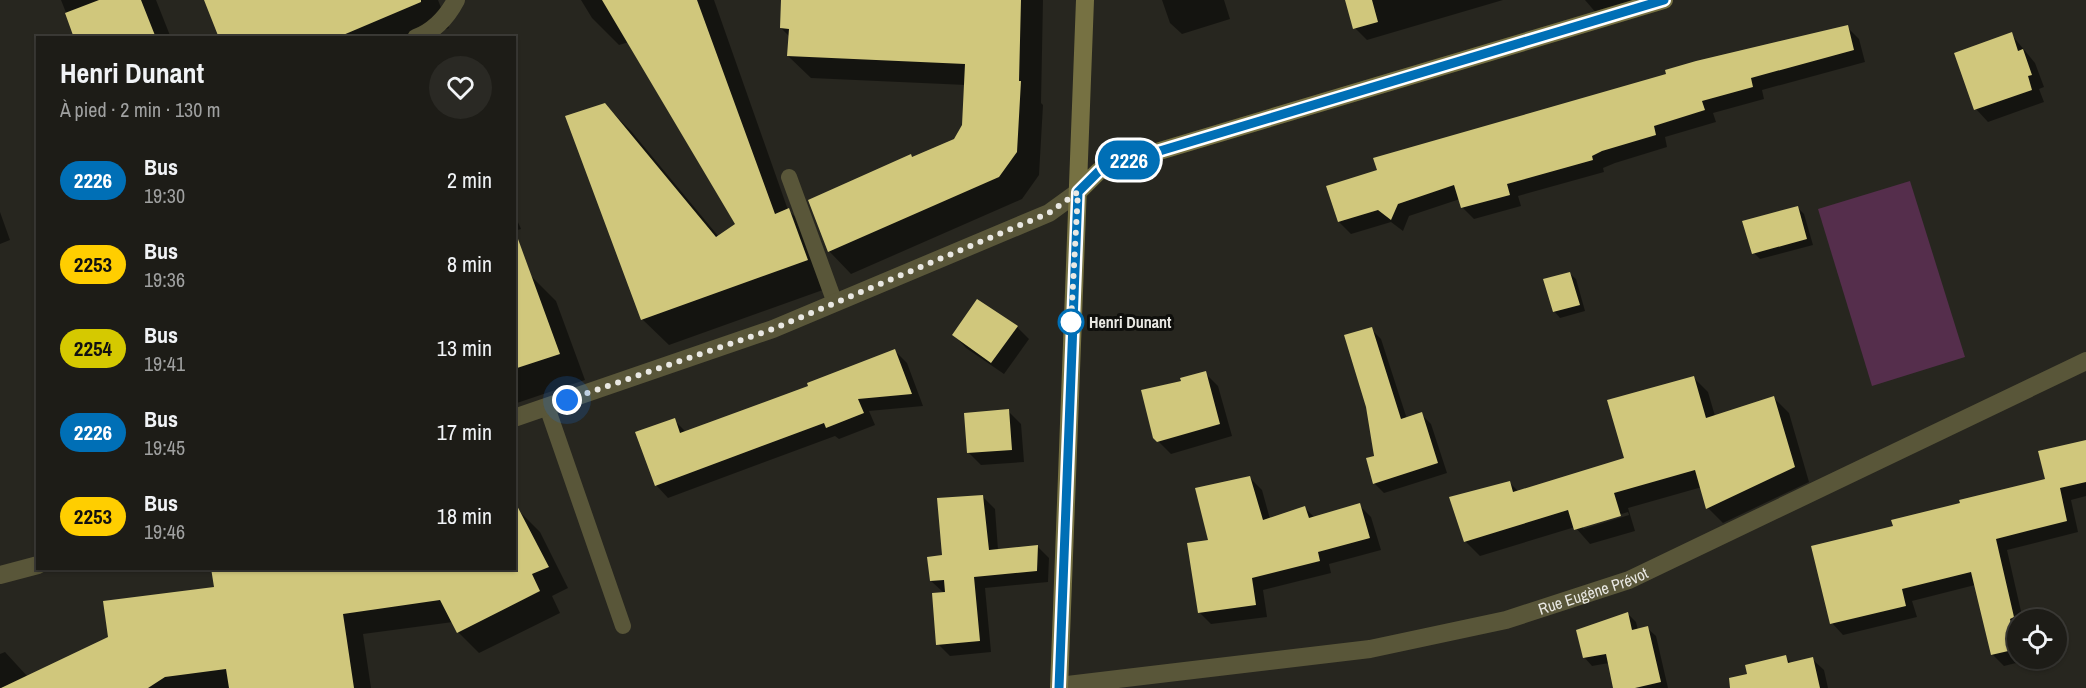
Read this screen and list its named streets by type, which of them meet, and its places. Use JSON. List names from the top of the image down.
{
  "streets": {
    "street": ["Rue Eugène Prévot"]
  },
  "places": ["Henri Dunant"],
  "lines": ["bus line 2226"],
  "page": {
    "on_map": "2226",
    "heading": ["Henri Dunant", "À pied · 2 min · 130 m"],
    "list": [
      {
        "mark": "2226",
        "name": "Bus",
        "note": "19:30",
        "value": "2 min"
      },
      {
        "mark": "2253",
        "name": "Bus",
        "note": "19:36",
        "value": "8 min"
      },
      {
        "mark": "2254",
        "name": "Bus",
        "note": "19:41",
        "value": "13 min"
      },
      {
        "mark": "2226",
        "name": "Bus",
        "note": "19:45",
        "value": "17 min"
      },
      {
        "mark": "2253",
        "name": "Bus",
        "note": "19:46",
        "value": "18 min"
      }
    ]
  }
}
